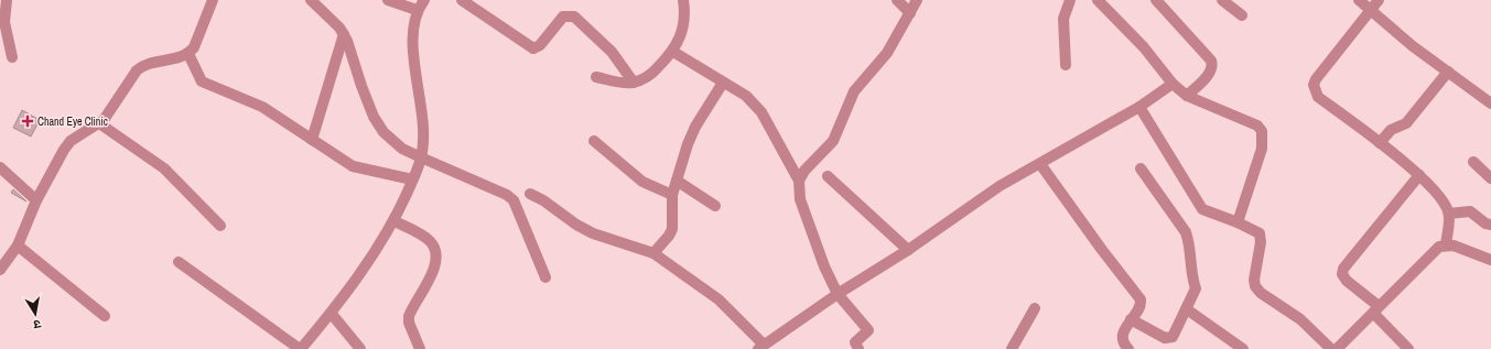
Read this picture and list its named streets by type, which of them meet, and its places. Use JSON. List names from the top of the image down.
{
  "places": {
    "health": ["Chand Eye Clinic"]
  },
  "north": "bottom"
}
